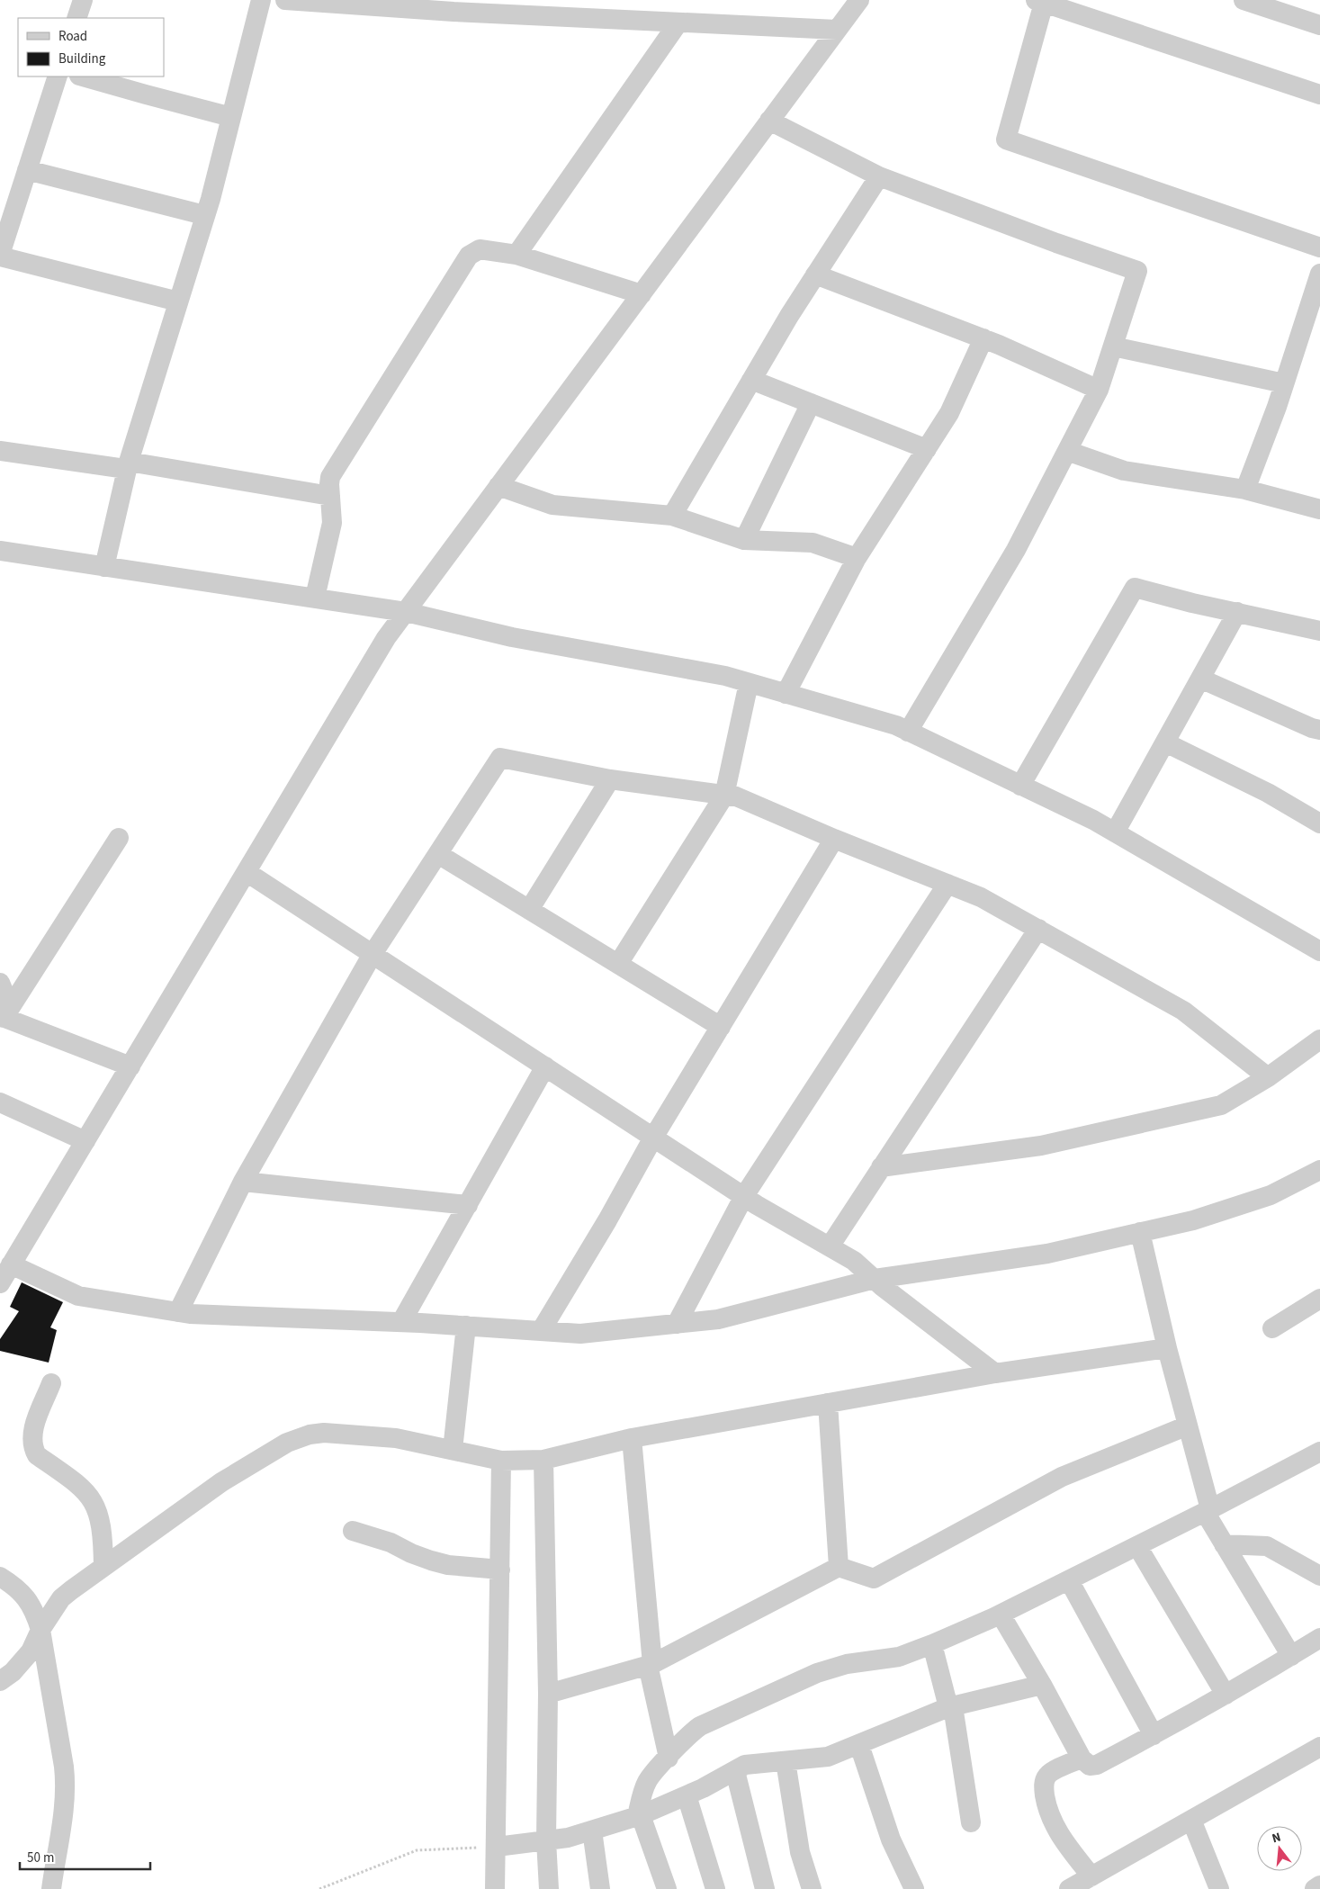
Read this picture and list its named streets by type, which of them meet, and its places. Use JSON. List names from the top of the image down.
{
  "legend": ["Road", "Building"],
  "scale_bar": "50 m",
  "north": "top"
}
